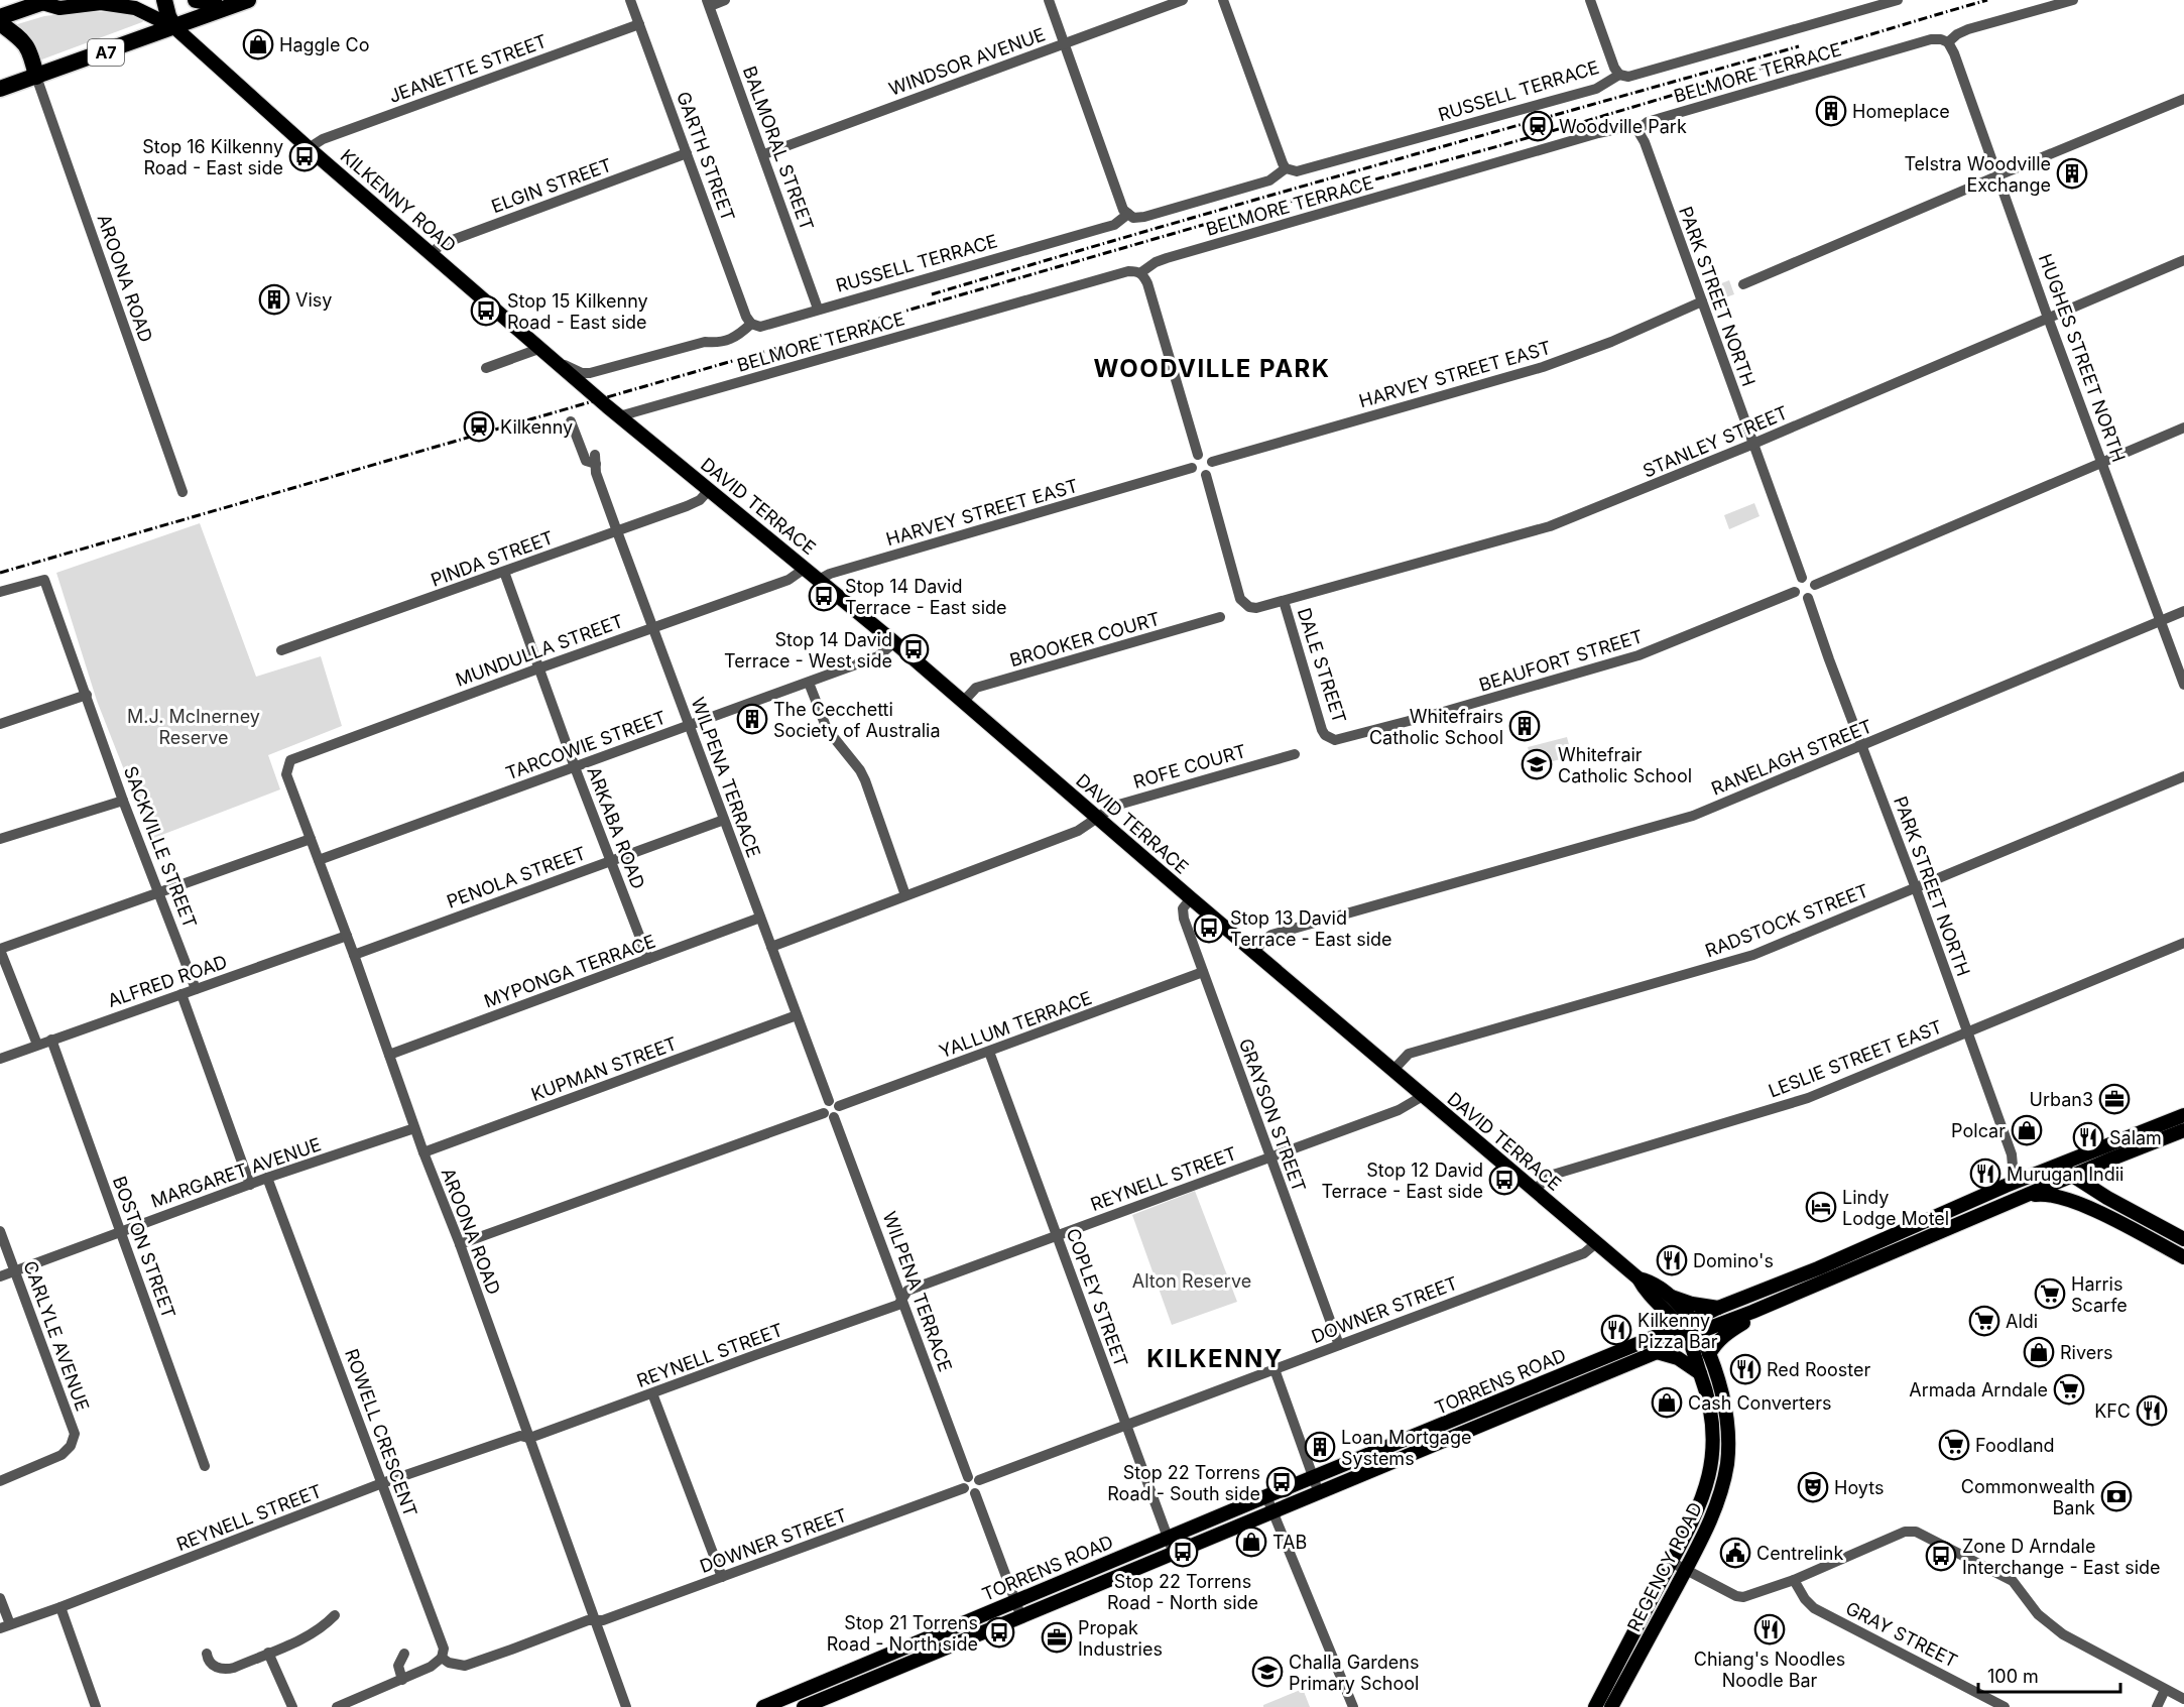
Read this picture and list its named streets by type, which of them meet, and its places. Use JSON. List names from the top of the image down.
{
  "streets": {
    "highway": ["A7"],
    "main road": [
      "KILKENNY ROAD",
      "DAVID TERRACE",
      "TORRENS ROAD",
      "REGENCY ROAD"
    ],
    "street": [
      "WINDSOR AVENUE",
      "JEANETTE STREET",
      "BELMORE TERRACE",
      "RUSSELL TERRACE",
      "BALMORAL STREET",
      "GARTH STREET",
      "ELGIN STREET",
      "AROONA ROAD",
      "PARK STREET NORTH",
      "HUGHES STREET NORTH",
      "HARVEY STREET EAST",
      "STANLEY STREET",
      "PINDA STREET",
      "BROOKER COURT",
      "MUNDULLA STREET",
      "BEAUFORT STREET",
      "DALE STREET",
      "TARCOWIE STREET",
      "RANELAGH STREET",
      "ROFE COURT",
      "WILPENA TERRACE",
      "ARKABA ROAD",
      "SACKVILLE STREET",
      "PENOLA STREET",
      "RADSTOCK STREET",
      "MYPONGA TERRACE",
      "ALFRED ROAD",
      "YALLUM TERRACE",
      "LESLIE STREET EAST",
      "KUPMAN STREET",
      "GRAYSON STREET",
      "MARGARET AVENUE",
      "REYNELL STREET",
      "BOSTON STREET",
      "COPLEY STREET",
      "DOWNER STREET",
      "CARLYLE AVENUE",
      "ROWELL CRESCENT",
      "GRAY STREET"
    ]
  },
  "crossings": [
    ["A7", "KILKENNY ROAD"],
    ["A7", "AROONA ROAD"],
    ["WINDSOR AVENUE", "BALMORAL STREET"],
    ["JEANETTE STREET", "GARTH STREET"],
    ["JEANETTE STREET", "KILKENNY ROAD"],
    ["BELMORE TERRACE", "PARK STREET NORTH"],
    ["BELMORE TERRACE", "HUGHES STREET NORTH"],
    ["BELMORE TERRACE", "DAVID TERRACE"],
    ["RUSSELL TERRACE", "BALMORAL STREET"],
    ["RUSSELL TERRACE", "GARTH STREET"],
    ["RUSSELL TERRACE", "KILKENNY ROAD"],
    ["GARTH STREET", "ELGIN STREET"],
    ["ELGIN STREET", "KILKENNY ROAD"],
    ["KILKENNY ROAD", "DAVID TERRACE"],
    ["AROONA ROAD", "MUNDULLA STREET"],
    ["AROONA ROAD", "TARCOWIE STREET"],
    ["AROONA ROAD", "PENOLA STREET"],
    ["AROONA ROAD", "MYPONGA TERRACE"],
    ["AROONA ROAD", "ALFRED ROAD"],
    ["AROONA ROAD", "KUPMAN STREET"],
    ["AROONA ROAD", "MARGARET AVENUE"],
    ["AROONA ROAD", "REYNELL STREET"],
    ["AROONA ROAD", "DOWNER STREET"],
    ["PARK STREET NORTH", "HARVEY STREET EAST"],
    ["PARK STREET NORTH", "STANLEY STREET"],
    ["PARK STREET NORTH", "BEAUFORT STREET"],
    ["PARK STREET NORTH", "RANELAGH STREET"],
    ["PARK STREET NORTH", "RADSTOCK STREET"],
    ["PARK STREET NORTH", "LESLIE STREET EAST"],
    ["PARK STREET NORTH", "TORRENS ROAD"],
    ["HUGHES STREET NORTH", "STANLEY STREET"],
    ["HUGHES STREET NORTH", "RANELAGH STREET"],
    ["HARVEY STREET EAST", "STANLEY STREET"],
    ["HARVEY STREET EAST", "DAVID TERRACE"],
    ["STANLEY STREET", "DALE STREET"],
    ["DAVID TERRACE", "PINDA STREET"],
    ["DAVID TERRACE", "BROOKER COURT"],
    ["DAVID TERRACE", "MUNDULLA STREET"],
    ["DAVID TERRACE", "TARCOWIE STREET"],
    ["DAVID TERRACE", "RANELAGH STREET"],
    ["DAVID TERRACE", "ROFE COURT"],
    ["DAVID TERRACE", "RADSTOCK STREET"],
    ["DAVID TERRACE", "LESLIE STREET EAST"],
    ["DAVID TERRACE", "GRAYSON STREET"],
    ["DAVID TERRACE", "REYNELL STREET"],
    ["DAVID TERRACE", "DOWNER STREET"],
    ["DAVID TERRACE", "TORRENS ROAD"],
    ["DAVID TERRACE", "REGENCY ROAD"],
    ["PINDA STREET", "WILPENA TERRACE"],
    ["PINDA STREET", "ARKABA ROAD"],
    ["MUNDULLA STREET", "WILPENA TERRACE"],
    ["MUNDULLA STREET", "ARKABA ROAD"],
    ["BEAUFORT STREET", "DALE STREET"],
    ["TARCOWIE STREET", "WILPENA TERRACE"],
    ["TARCOWIE STREET", "ARKABA ROAD"],
    ["WILPENA TERRACE", "PENOLA STREET"],
    ["WILPENA TERRACE", "MYPONGA TERRACE"],
    ["WILPENA TERRACE", "YALLUM TERRACE"],
    ["WILPENA TERRACE", "KUPMAN STREET"],
    ["WILPENA TERRACE", "REYNELL STREET"],
    ["WILPENA TERRACE", "DOWNER STREET"],
    ["ARKABA ROAD", "PENOLA STREET"],
    ["ARKABA ROAD", "MYPONGA TERRACE"],
    ["SACKVILLE STREET", "ALFRED ROAD"],
    ["ALFRED ROAD", "BOSTON STREET"],
    ["YALLUM TERRACE", "GRAYSON STREET"],
    ["YALLUM TERRACE", "COPLEY STREET"],
    ["GRAYSON STREET", "REYNELL STREET"],
    ["GRAYSON STREET", "DOWNER STREET"],
    ["MARGARET AVENUE", "BOSTON STREET"],
    ["MARGARET AVENUE", "CARLYLE AVENUE"],
    ["MARGARET AVENUE", "ROWELL CRESCENT"],
    ["REYNELL STREET", "COPLEY STREET"],
    ["REYNELL STREET", "ROWELL CRESCENT"],
    ["COPLEY STREET", "DOWNER STREET"],
    ["COPLEY STREET", "TORRENS ROAD"],
    ["DOWNER STREET", "ROWELL CRESCENT"],
    ["TORRENS ROAD", "REGENCY ROAD"]
  ],
  "districts": ["WOODVILLE PARK", "KILKENNY"],
  "parks": ["M.J. McInerney Reserve", "Alton Reserve"],
  "places": {
    "shop": [
      "Haggle Co",
      "Polcar",
      "Rivers",
      "Cash Converters",
      "TAB"
    ],
    "building": [
      "Homeplace",
      "Telstra Woodville Exchange",
      "Visy",
      "The Cecchetti Society of Australia",
      "Whitefrairs Catholic School",
      "Loan Mortgage Systems"
    ],
    "station": ["Woodville Park", "Kilkenny"],
    "bus stop": [
      "Stop 16 Kilkenny Road - East side",
      "Stop 15 Kilkenny Road - East side",
      "Stop 14 David Terrace - East side",
      "Stop 14 David Terrace - West side",
      "Stop 13 David Terrace - East side",
      "Stop 12 David Terrace - East side",
      "Stop 22 Torrens Road - South side",
      "Stop 22 Torrens Road - North side",
      "Zone D Arndale Interchange - East side",
      "Stop 21 Torrens Road - North side"
    ],
    "school or university": ["Whitefrair Catholic School", "Challa Gardens Primary School"],
    "office": ["Urban3", "Propak Industries"],
    "restaurant": [
      "Salam",
      "Murugan Indii",
      "Domino's",
      "Kilkenny Pizza Bar",
      "Red Rooster",
      "KFC",
      "Chiang's Noodles Noodle Bar"
    ],
    "hotel": ["Lindy Lodge Motel"],
    "supermarket": [
      "Harris Scarfe",
      "Aldi",
      "Armada Arndale",
      "Foodland"
    ],
    "theatre": ["Hoyts"],
    "bank": ["Commonwealth Bank"],
    "public building": ["Centrelink"]
  },
  "scale_bar": "100 m"
}
